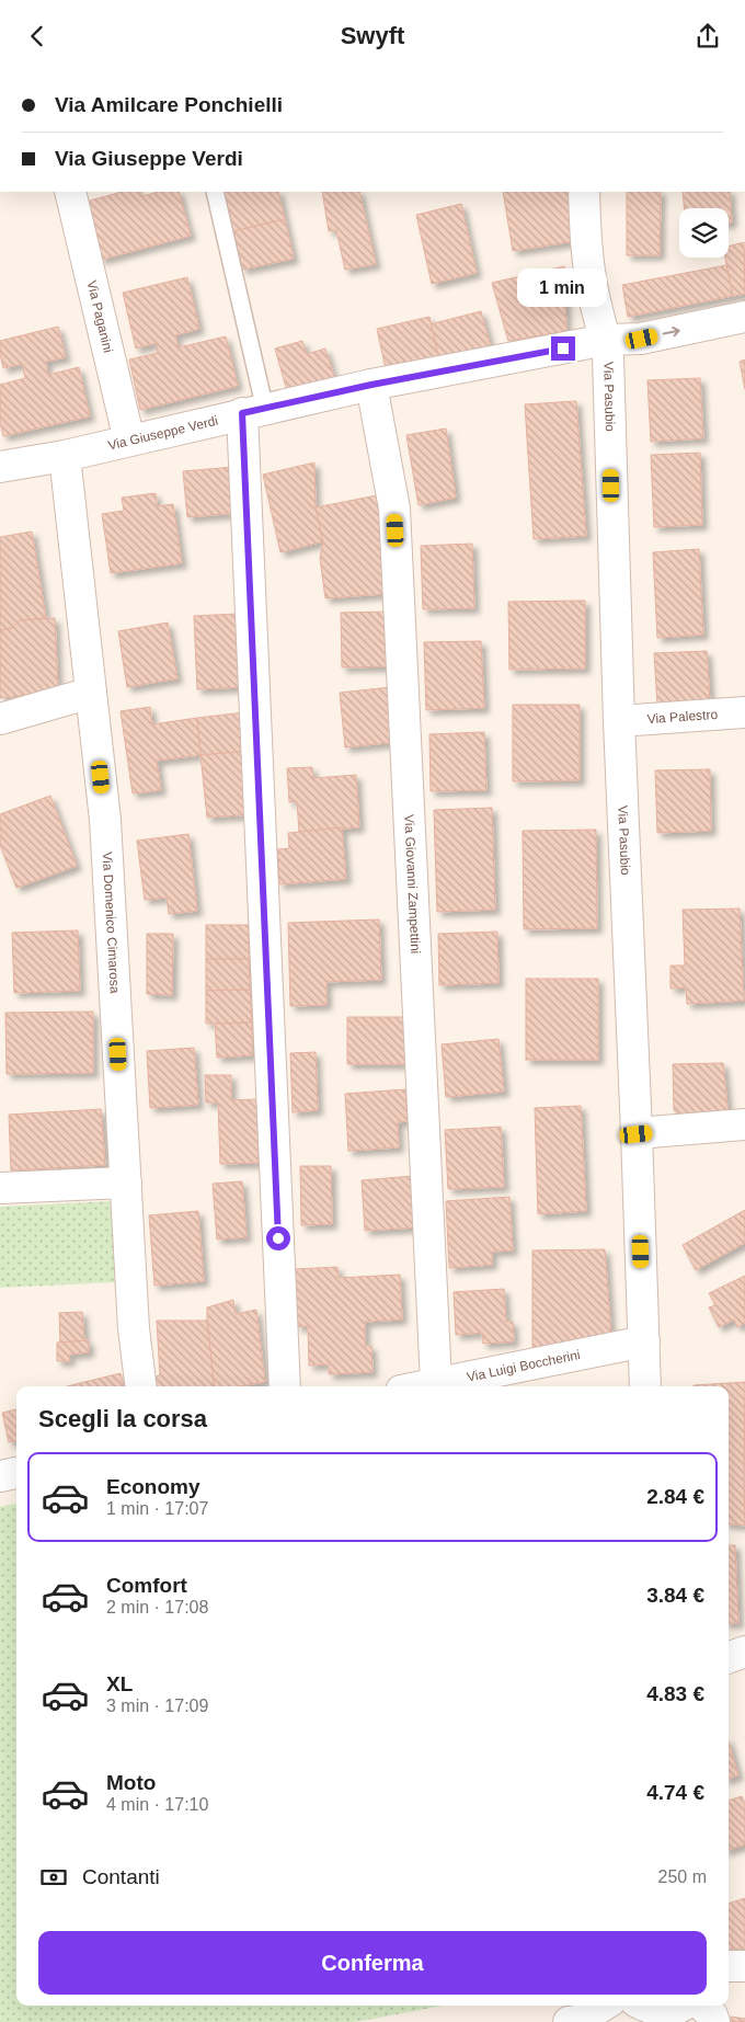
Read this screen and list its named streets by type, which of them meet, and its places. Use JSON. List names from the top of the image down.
{
  "streets": {
    "street": [
      "Via Paganini",
      "Via Pasubio",
      "Via Giuseppe Verdi",
      "Via Palestro",
      "Via Giovanni Zampettini",
      "Via Domenico Cimarosa",
      "Via Luigi Boccherini"
    ]
  },
  "crossings": [
    ["Via Paganini", "Via Giuseppe Verdi"],
    ["Via Pasubio", "Via Giuseppe Verdi"],
    ["Via Pasubio", "Via Palestro"],
    ["Via Pasubio", "Via Luigi Boccherini"],
    ["Via Giuseppe Verdi", "Via Giovanni Zampettini"],
    ["Via Giuseppe Verdi", "Via Domenico Cimarosa"],
    ["Via Giovanni Zampettini", "Via Luigi Boccherini"]
  ],
  "page": {
    "header": "Swyft",
    "banner": ["Via Amilcare Ponchielli", "Via Giuseppe Verdi"],
    "bubble": "1 min",
    "heading": "Scegli la corsa",
    "list": [
      {
        "name": "Economy",
        "note": "1 min · 17:07",
        "value": "2.84 €"
      },
      {
        "name": "Comfort",
        "note": "2 min · 17:08",
        "value": "3.84 €"
      },
      {
        "name": "XL",
        "note": "3 min · 17:09",
        "value": "4.83 €"
      },
      {
        "name": "Moto",
        "note": "4 min · 17:10",
        "value": "4.74 €"
      }
    ],
    "pay": ["Contanti", "250 m"],
    "buttons": "Conferma"
  }
}
